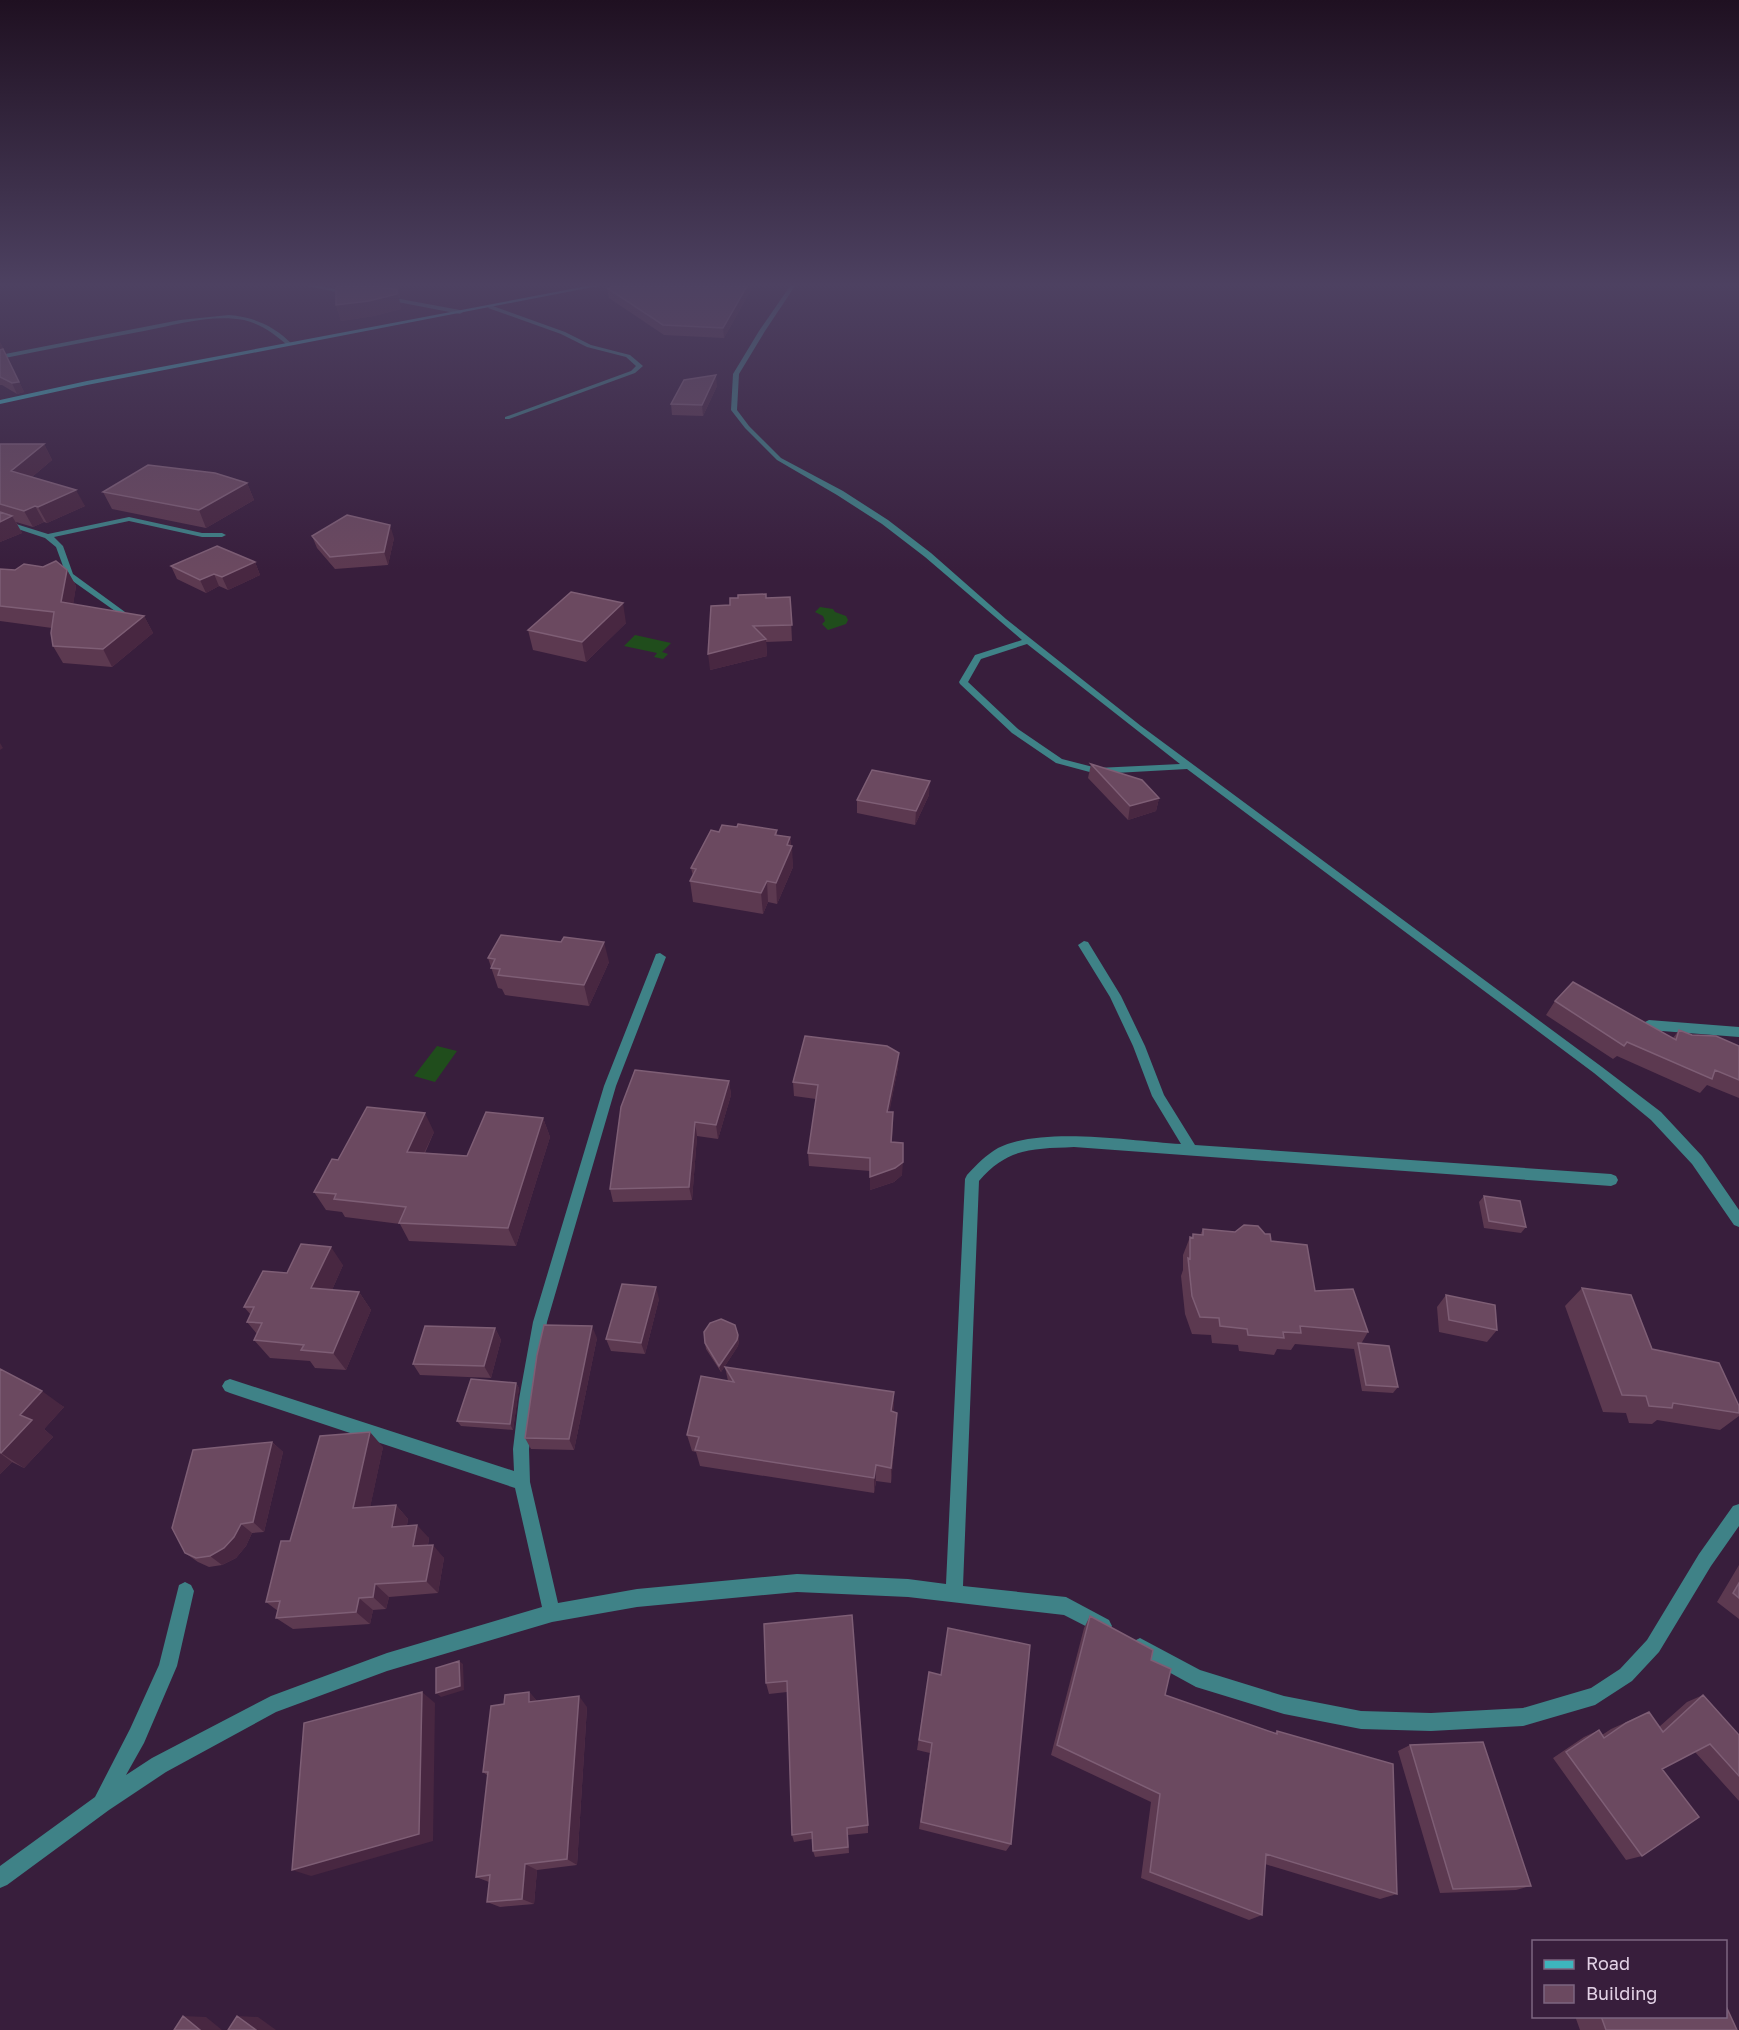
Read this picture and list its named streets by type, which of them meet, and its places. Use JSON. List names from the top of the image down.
{
  "legend": ["Road", "Building"]
}
